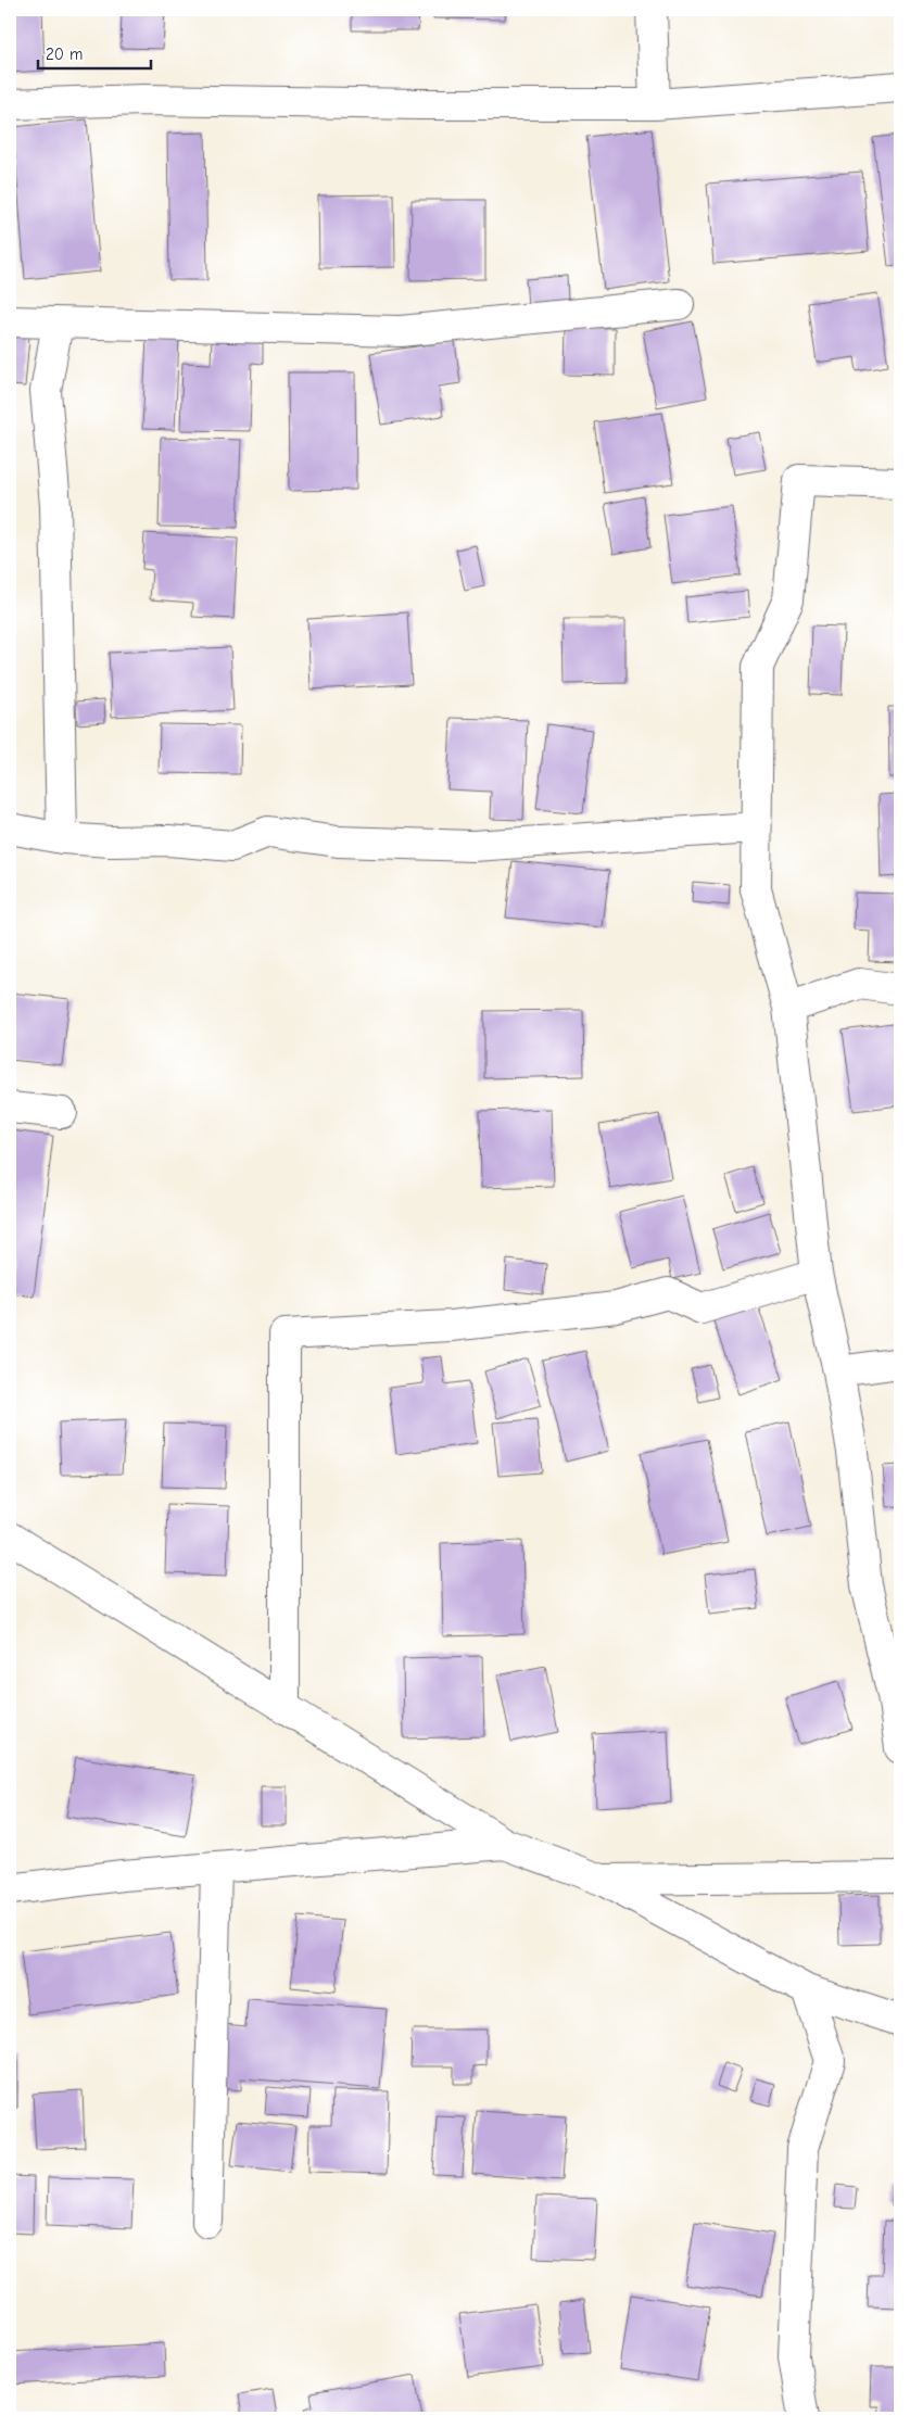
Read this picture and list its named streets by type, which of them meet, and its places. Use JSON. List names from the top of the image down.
{
  "scale_bar": "20 m"
}
